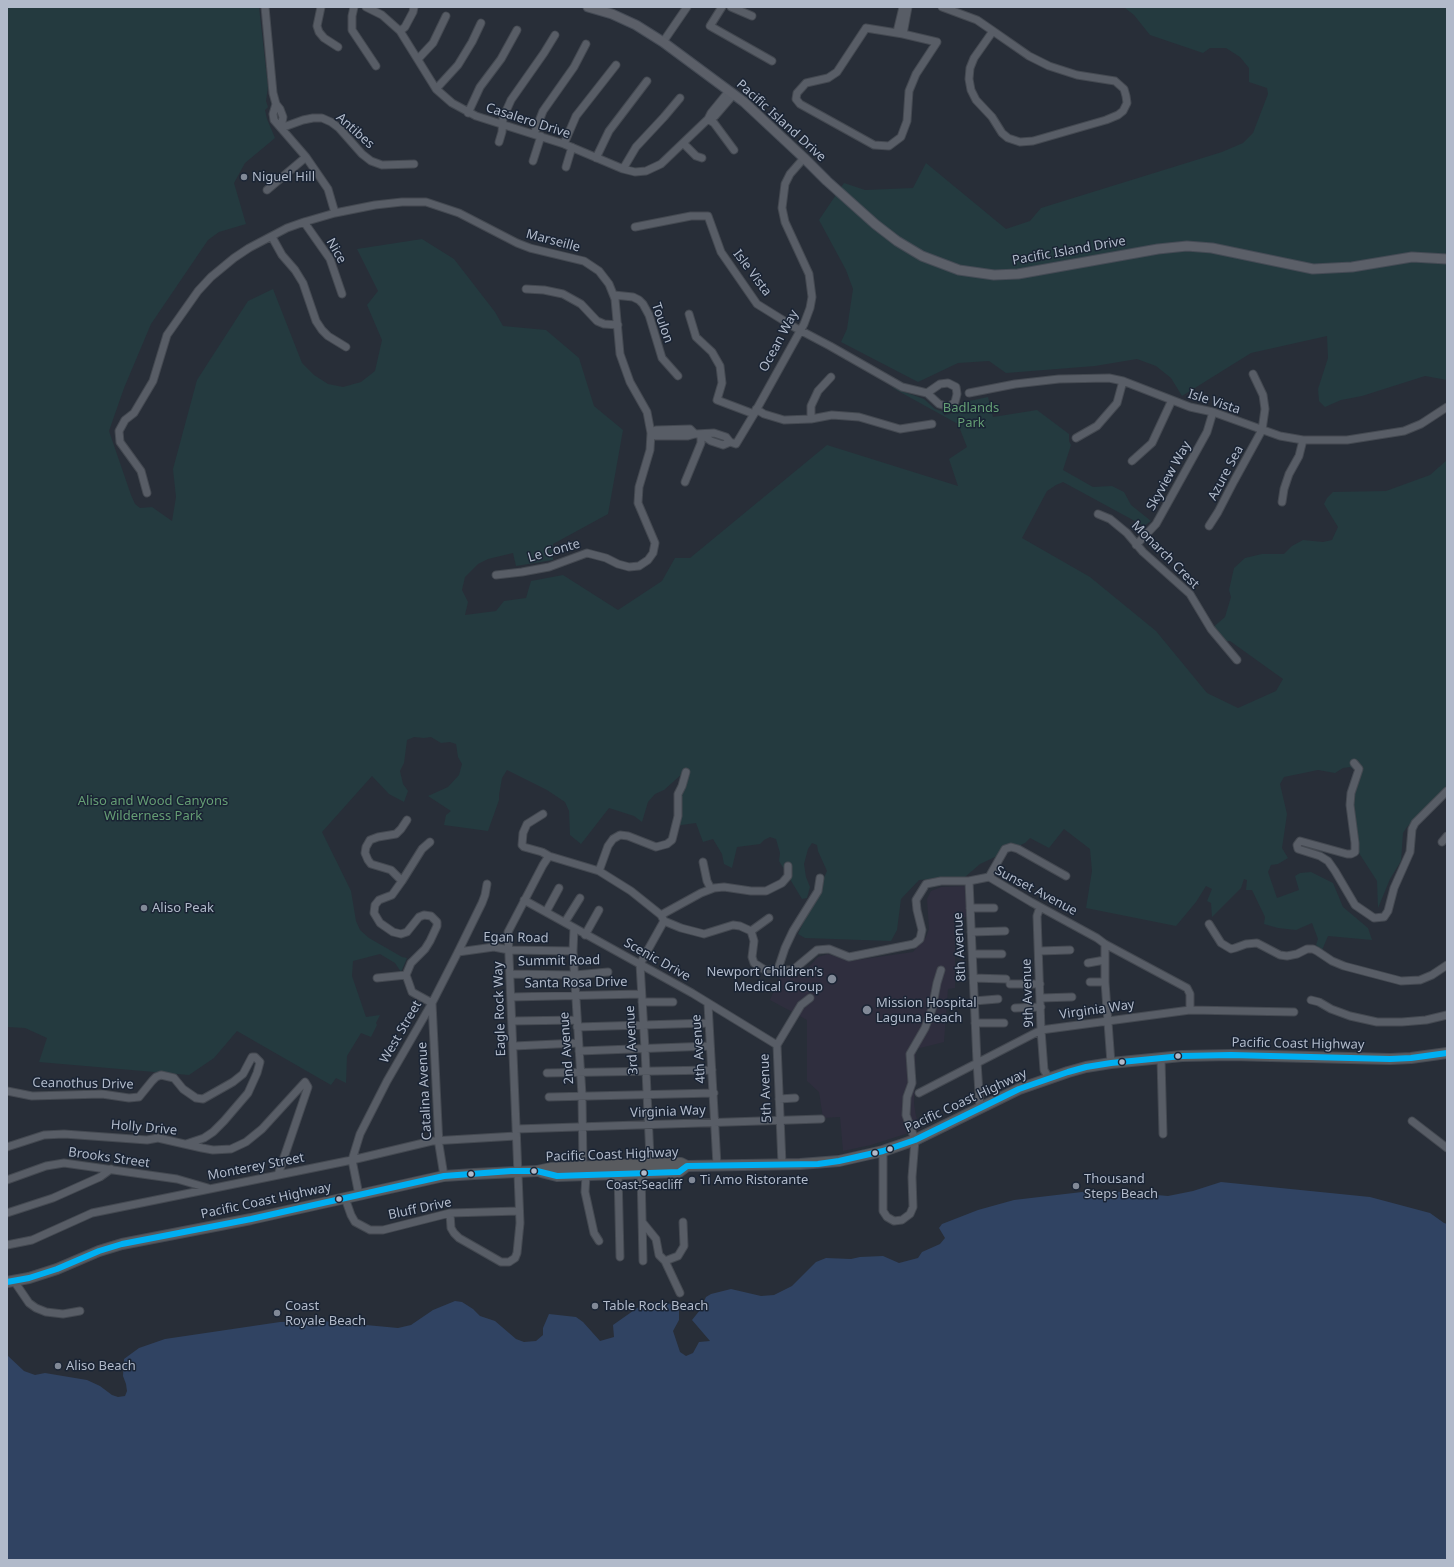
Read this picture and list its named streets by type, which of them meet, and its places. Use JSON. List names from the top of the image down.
{
  "streets": {
    "highway": ["Pacific Coast Highway"],
    "main road": ["Pacific Island Drive"],
    "street": [
      "Casalero Drive",
      "Antibes",
      "Marseille",
      "Nice",
      "Isle Vista",
      "Toulon",
      "Ocean Way",
      "Azure Sea",
      "Skyview Way",
      "Le Conte",
      "Monarch Crest",
      "Sunset Avenue",
      "Egan Road",
      "8th Avenue",
      "Scenic Drive",
      "Summit Road",
      "Santa Rosa Drive",
      "9th Avenue",
      "Eagle Rock Way",
      "Virginia Way",
      "West Street",
      "3rd Avenue",
      "2nd Avenue",
      "4th Avenue",
      "Ceanothus Drive",
      "5th Avenue",
      "Catalina Avenue",
      "Holly Drive",
      "Brooks Street",
      "Monterey Street",
      "Bluff Drive"
    ]
  },
  "crossings": [
    ["Casalero Drive", "Pacific Island Drive"],
    ["Pacific Island Drive", "Ocean Way"],
    ["Marseille", "Nice"],
    ["Marseille", "Toulon"],
    ["Marseille", "Le Conte"],
    ["Isle Vista", "Ocean Way"],
    ["Isle Vista", "Azure Sea"],
    ["Isle Vista", "Skyview Way"],
    ["Skyview Way", "Monarch Crest"],
    ["Sunset Avenue", "8th Avenue"],
    ["Sunset Avenue", "9th Avenue"],
    ["Sunset Avenue", "Virginia Way"],
    ["Egan Road", "Eagle Rock Way"],
    ["Egan Road", "West Street"],
    ["Egan Road", "2nd Avenue"],
    ["8th Avenue", "Virginia Way"],
    ["8th Avenue", "Pacific Coast Highway"],
    ["Scenic Drive", "Eagle Rock Way"],
    ["Scenic Drive", "3rd Avenue"],
    ["Scenic Drive", "2nd Avenue"],
    ["Scenic Drive", "4th Avenue"],
    ["Scenic Drive", "5th Avenue"],
    ["Summit Road", "Eagle Rock Way"],
    ["Summit Road", "2nd Avenue"],
    ["Santa Rosa Drive", "Eagle Rock Way"],
    ["Santa Rosa Drive", "3rd Avenue"],
    ["Santa Rosa Drive", "2nd Avenue"],
    ["9th Avenue", "Virginia Way"],
    ["9th Avenue", "Pacific Coast Highway"],
    ["Eagle Rock Way", "Virginia Way"],
    ["Eagle Rock Way", "Pacific Coast Highway"],
    ["Eagle Rock Way", "Monterey Street"],
    ["Eagle Rock Way", "Bluff Drive"],
    ["Virginia Way", "3rd Avenue"],
    ["Virginia Way", "2nd Avenue"],
    ["Virginia Way", "4th Avenue"],
    ["Virginia Way", "5th Avenue"],
    ["Virginia Way", "Monterey Street"],
    ["West Street", "Pacific Coast Highway"],
    ["West Street", "Catalina Avenue"],
    ["West Street", "Monterey Street"],
    ["3rd Avenue", "Pacific Coast Highway"],
    ["Pacific Coast Highway", "2nd Avenue"],
    ["Pacific Coast Highway", "4th Avenue"],
    ["Pacific Coast Highway", "5th Avenue"],
    ["Pacific Coast Highway", "Catalina Avenue"],
    ["Pacific Coast Highway", "Bluff Drive"],
    ["Ceanothus Drive", "Holly Drive"],
    ["Catalina Avenue", "Monterey Street"],
    ["Holly Drive", "Monterey Street"],
    ["Brooks Street", "Monterey Street"]
  ],
  "parks": ["Badlands Park", "Aliso and Wood Canyons Wilderness Park"],
  "places": [
    "Niguel Hill",
    "Aliso Peak",
    "Newport Children's Medical Group",
    "Mission Hospital Laguna Beach",
    "Coast-Seacliff",
    "Ti Amo Ristorante",
    "Thousand Steps Beach",
    "Table Rock Beach",
    "Coast Royale Beach",
    "Aliso Beach"
  ]
}
